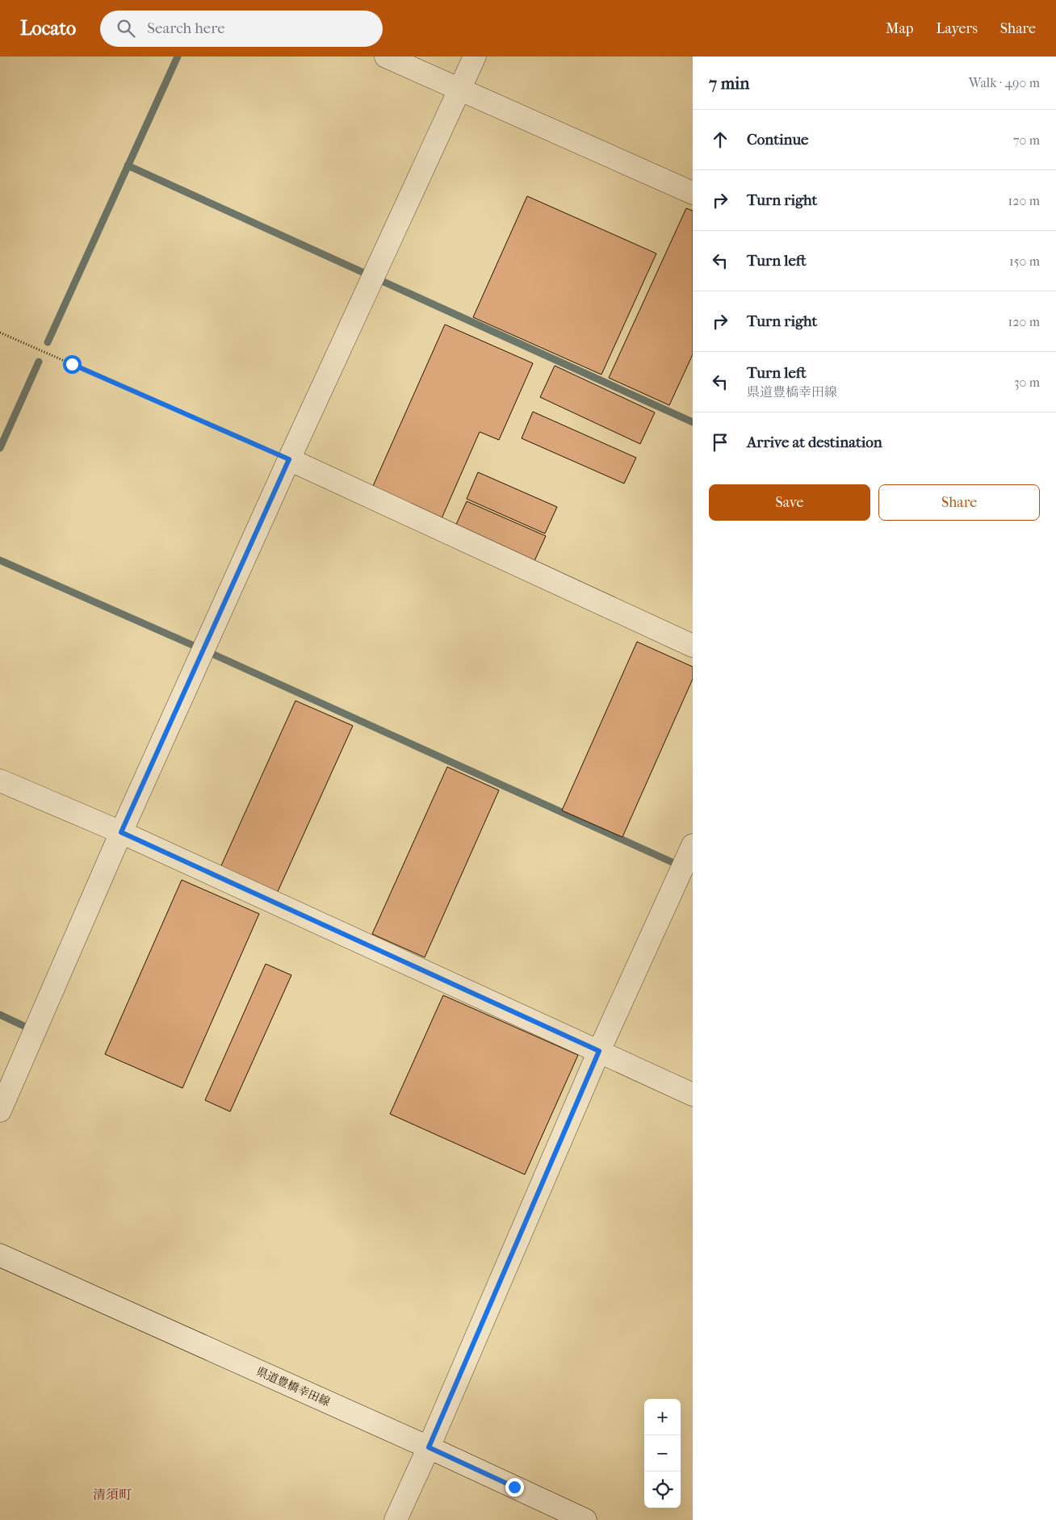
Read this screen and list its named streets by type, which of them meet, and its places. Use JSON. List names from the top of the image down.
{
  "streets": {
    "street": ["県道豊橋幸田線"]
  },
  "districts": ["清須町"],
  "page": {
    "header": "Locato",
    "search": "Search here",
    "nav": ["Map", "Layers", "Share"],
    "heading": ["7 min", "Walk · 490 m"],
    "list": [
      ["Continue", "70 m"],
      ["Turn right", "120 m"],
      ["Turn left", "150 m"],
      ["Turn right", "120 m"],
      ["Turn left", "県道豊橋幸田線", "30 m"],
      "Arrive at destination"
    ],
    "buttons": ["Save", "Share"],
    "map_buttons": ["+", "−"]
  }
}
